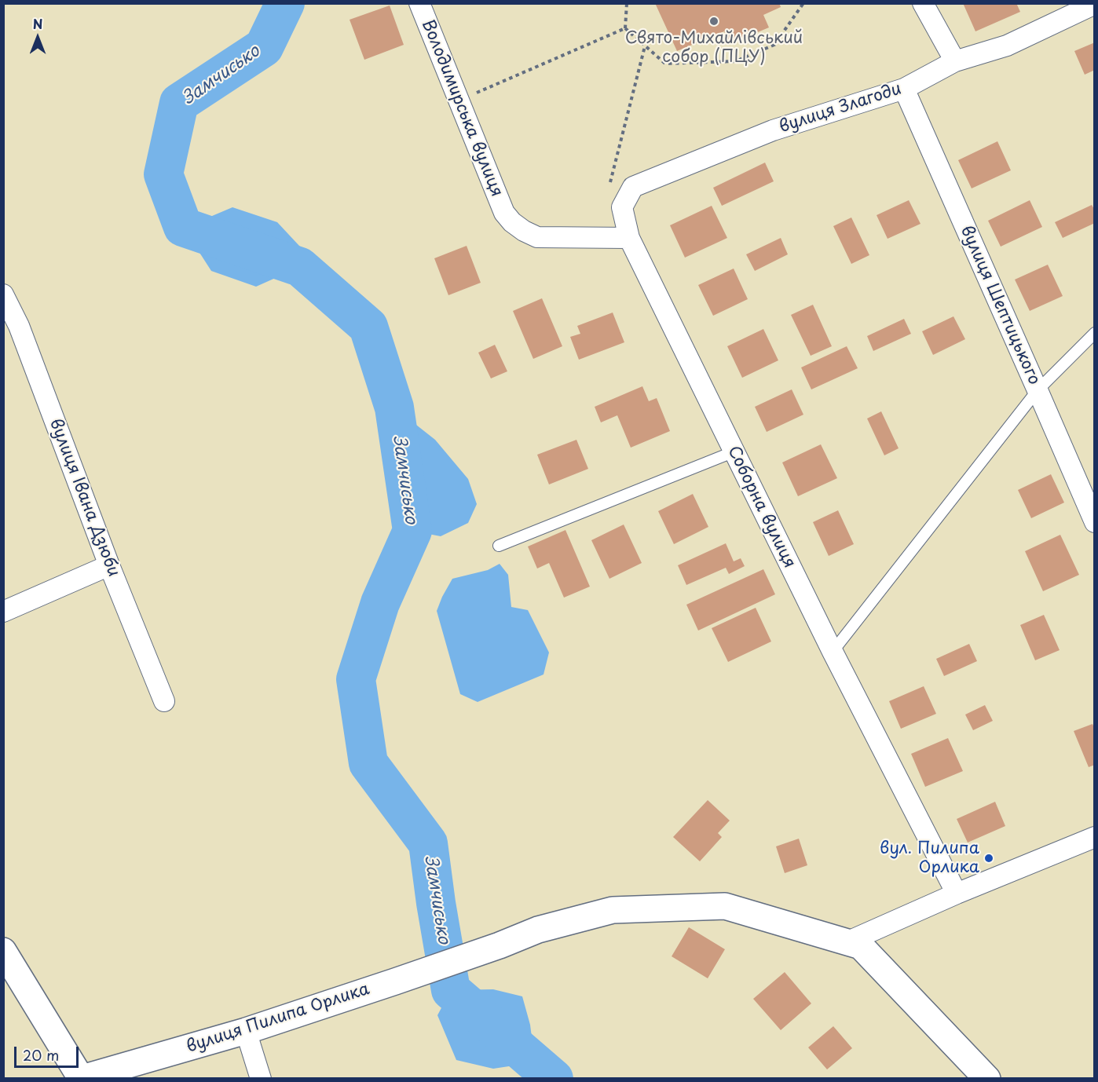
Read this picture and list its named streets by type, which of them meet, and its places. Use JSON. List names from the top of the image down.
{
  "streets": {
    "street": [
      "Володимирська вулиця",
      "вулиця Злагоди",
      "вулиця Шептицького",
      "вулиця Івана Дзюби",
      "Соборна вулиця",
      "вулиця Пилипа Орлика"
    ]
  },
  "crossings": [
    ["Володимирська вулиця", "вулиця Злагоди"],
    ["Володимирська вулиця", "Соборна вулиця"],
    ["вулиця Злагоди", "вулиця Шептицького"],
    ["вулиця Злагоди", "Соборна вулиця"]
  ],
  "water": ["Замчисько"],
  "places": ["Свято-Михайлівський собор (ПЦУ)", "вул. Пилипа Орлика"],
  "scale_bar": "20 m",
  "north": "top"
}
